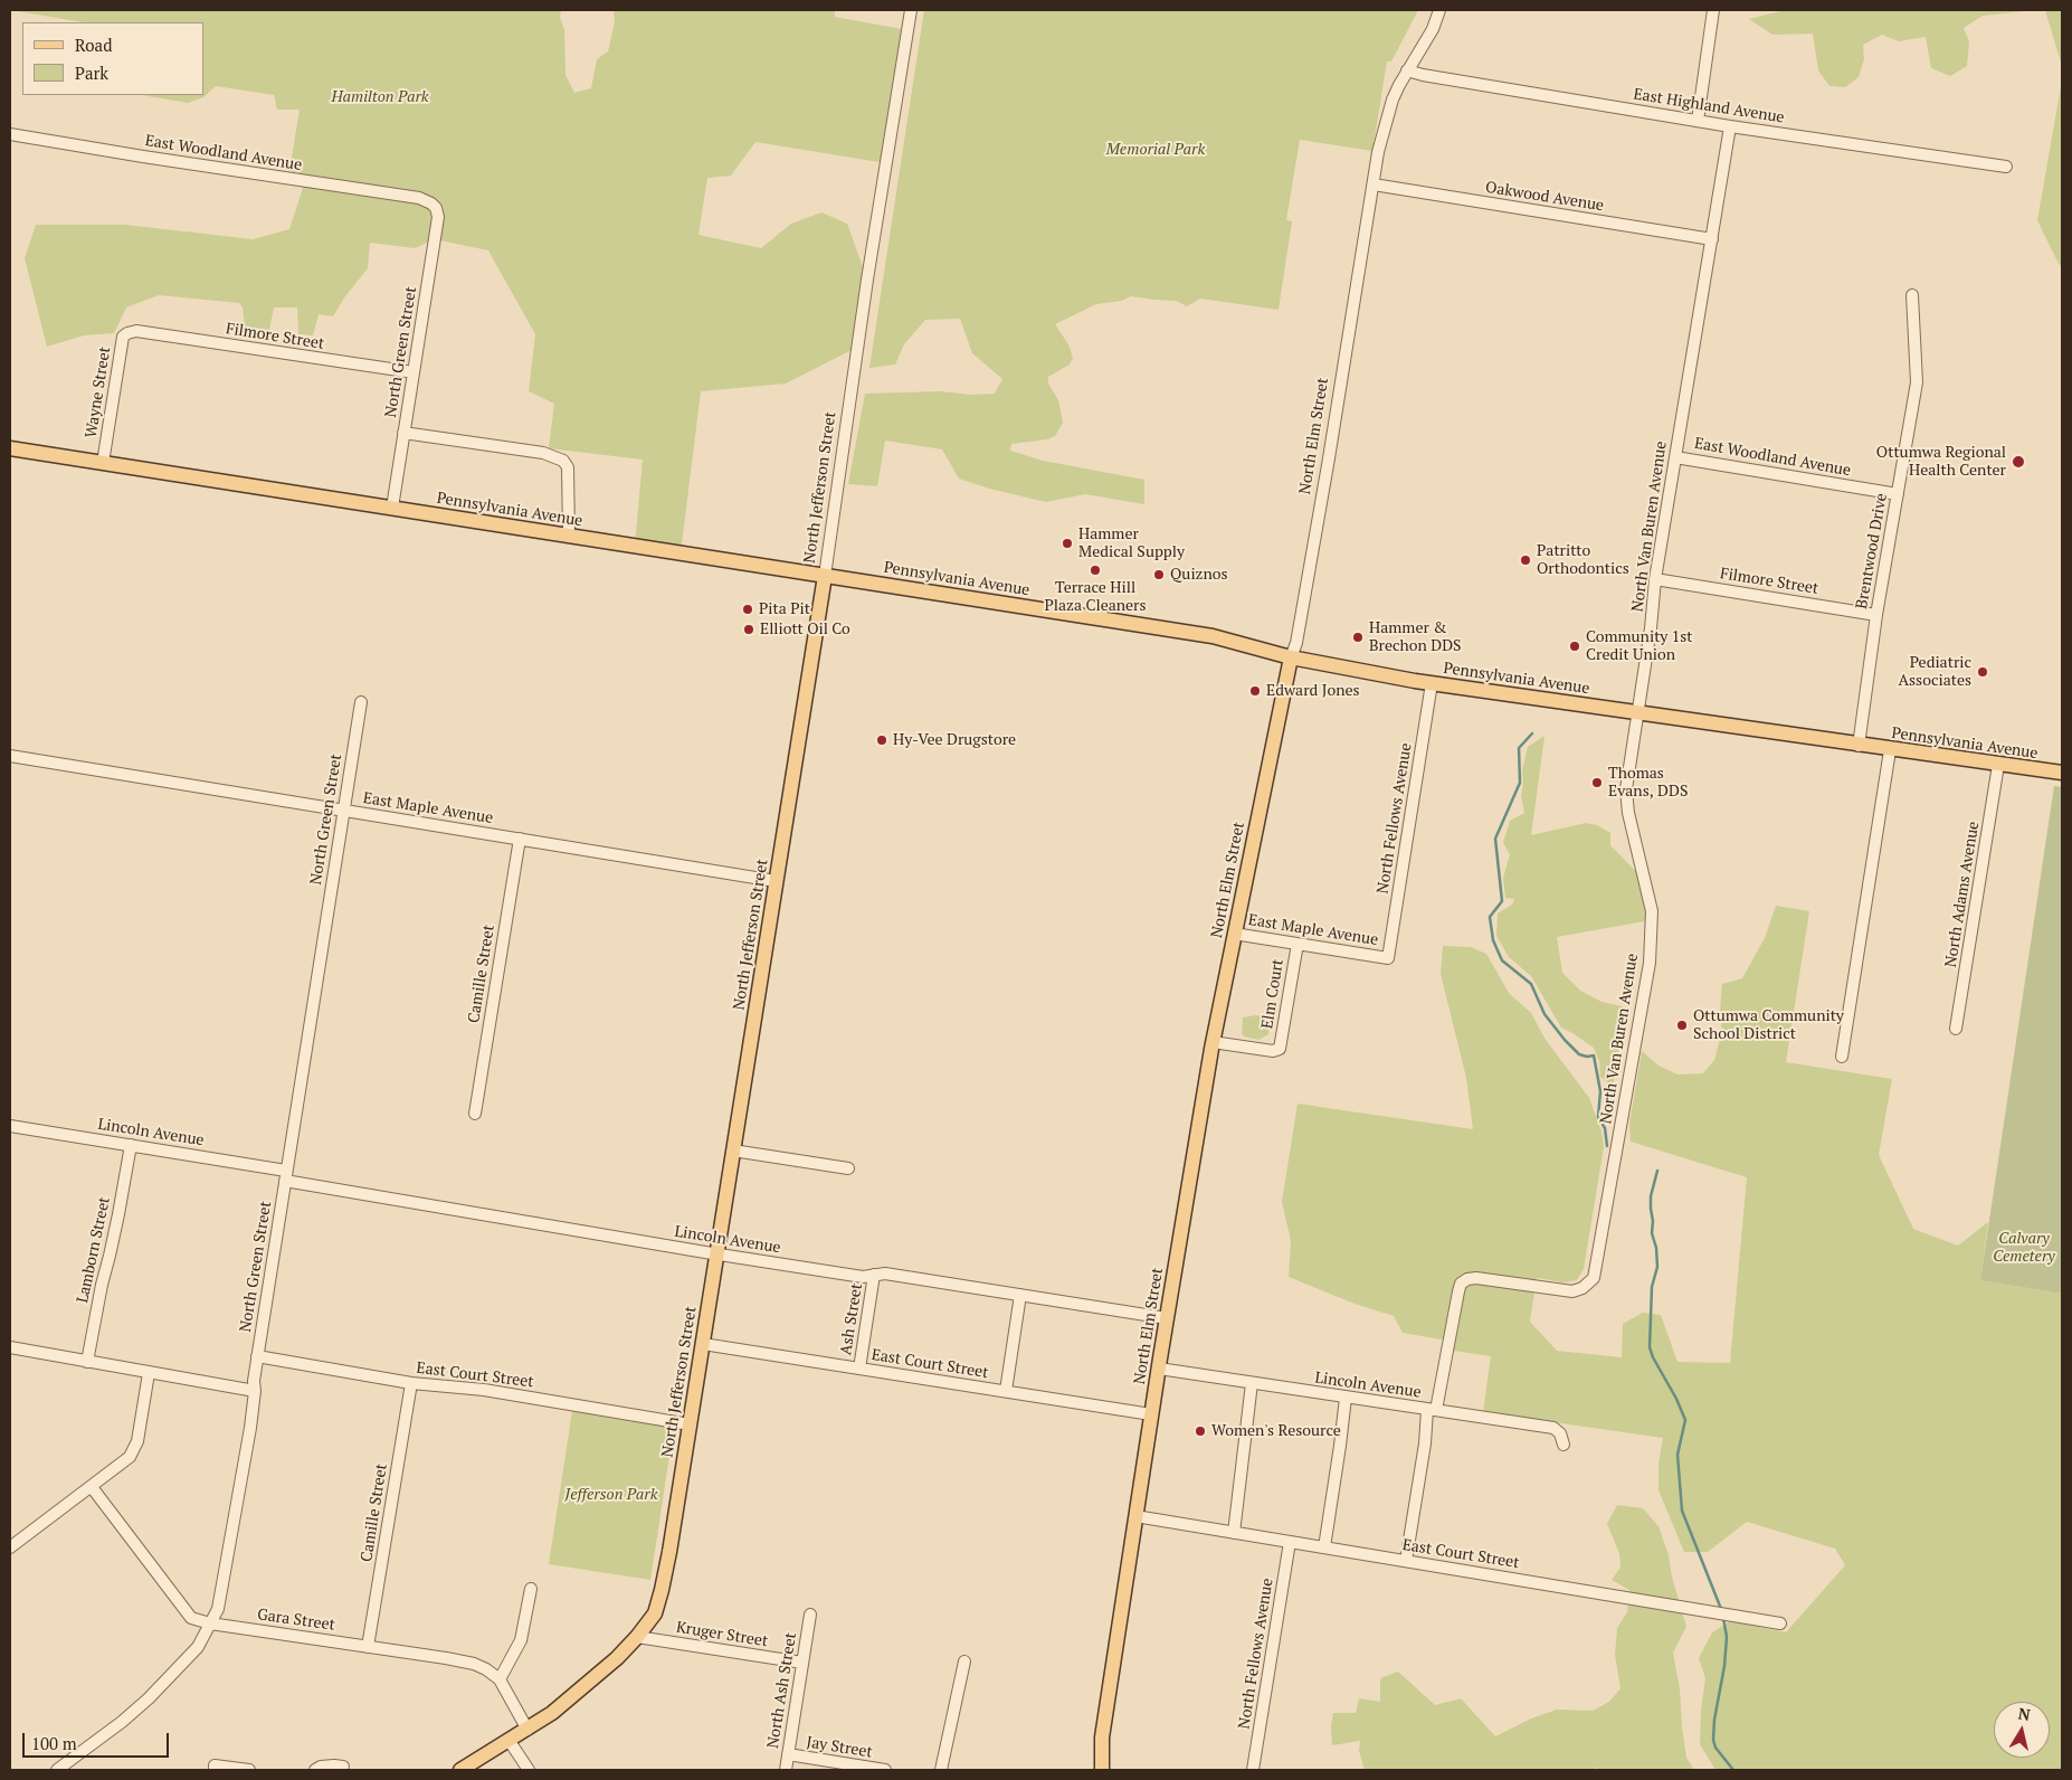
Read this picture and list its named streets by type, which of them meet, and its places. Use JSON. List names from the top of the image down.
{
  "streets": {
    "main road": ["North Elm Street", "North Jefferson Street", "Pennsylvania Avenue"],
    "street": [
      "East Highland Avenue",
      "East Woodland Avenue",
      "Oakwood Avenue",
      "Filmore Street",
      "North Green Street",
      "Wayne Street",
      "North Van Buren Avenue",
      "Brentwood Drive",
      "East Maple Avenue",
      "North Fellows Avenue",
      "North Adams Avenue",
      "Camille Street",
      "Elm Court",
      "Lincoln Avenue",
      "Lamborn Street",
      "Ash Street",
      "East Court Street",
      "Gara Street",
      "Kruger Street",
      "North Ash Street",
      "Jay Street"
    ]
  },
  "crossings": [
    ["East Highland Avenue", "North Elm Street"],
    ["East Highland Avenue", "North Van Buren Avenue"],
    ["East Woodland Avenue", "North Green Street"],
    ["East Woodland Avenue", "North Van Buren Avenue"],
    ["East Woodland Avenue", "Brentwood Drive"],
    ["Oakwood Avenue", "North Elm Street"],
    ["Oakwood Avenue", "North Van Buren Avenue"],
    ["Filmore Street", "North Green Street"],
    ["Filmore Street", "Wayne Street"],
    ["Filmore Street", "North Van Buren Avenue"],
    ["Filmore Street", "Brentwood Drive"],
    ["North Green Street", "Pennsylvania Avenue"],
    ["North Green Street", "East Maple Avenue"],
    ["North Green Street", "Lincoln Avenue"],
    ["North Green Street", "East Court Street"],
    ["North Green Street", "Gara Street"],
    ["Wayne Street", "Pennsylvania Avenue"],
    ["North Elm Street", "Pennsylvania Avenue"],
    ["North Elm Street", "East Maple Avenue"],
    ["North Elm Street", "Elm Court"],
    ["North Elm Street", "Lincoln Avenue"],
    ["North Elm Street", "East Court Street"],
    ["North Jefferson Street", "Pennsylvania Avenue"],
    ["North Jefferson Street", "East Maple Avenue"],
    ["North Jefferson Street", "Lincoln Avenue"],
    ["North Jefferson Street", "East Court Street"],
    ["North Jefferson Street", "Gara Street"],
    ["North Jefferson Street", "Kruger Street"],
    ["Pennsylvania Avenue", "North Van Buren Avenue"],
    ["Pennsylvania Avenue", "Brentwood Drive"],
    ["Pennsylvania Avenue", "North Fellows Avenue"],
    ["Pennsylvania Avenue", "North Adams Avenue"],
    ["North Van Buren Avenue", "Lincoln Avenue"],
    ["East Maple Avenue", "North Fellows Avenue"],
    ["East Maple Avenue", "Camille Street"],
    ["East Maple Avenue", "Elm Court"],
    ["North Fellows Avenue", "East Court Street"],
    ["Camille Street", "East Court Street"],
    ["Camille Street", "Gara Street"],
    ["Lincoln Avenue", "Lamborn Street"],
    ["Lincoln Avenue", "Ash Street"],
    ["Ash Street", "East Court Street"],
    ["Kruger Street", "North Ash Street"],
    ["North Ash Street", "Jay Street"]
  ],
  "parks": [
    "Hamilton Park",
    "Memorial Park",
    "Calvary Cemetery",
    "Jefferson Park"
  ],
  "places": [
    "Ottumwa Regional Health Center",
    "Hammer Medical Supply",
    "Patritto Orthodontics",
    "Terrace Hill Plaza Cleaners",
    "Quiznos",
    "Pita Pit",
    "Elliott Oil Co",
    "Hammer & Brechon DDS",
    "Community 1st Credit Union",
    "Pediatric Associates",
    "Edward Jones",
    "Hy-Vee Drugstore",
    "Thomas Evans, DDS",
    "Ottumwa Community School District",
    "Women's Resource"
  ],
  "legend": ["Road", "Park"],
  "scale_bar": "100 m",
  "north": "top"
}
